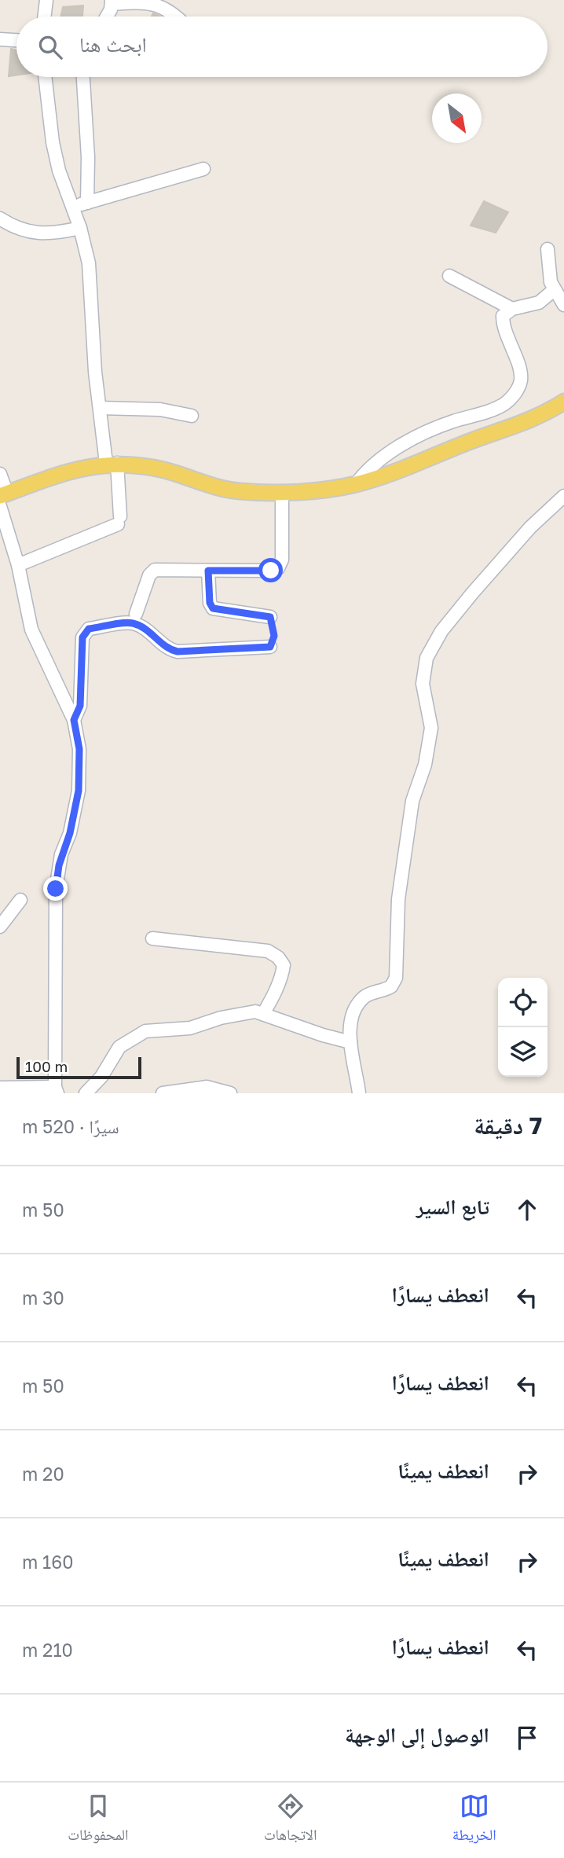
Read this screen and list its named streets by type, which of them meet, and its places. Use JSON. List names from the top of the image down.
{
  "scale_bar": "100 m",
  "north": "bottom right",
  "page": {
    "search": "ابحث هنا",
    "scale": "100 m",
    "heading": ["7 دقيقة", "سيرًا · 520 m"],
    "list": [
      ["تابع السير", "50 m"],
      ["انعطف يسارًا", "30 m"],
      ["انعطف يسارًا", "50 m"],
      ["انعطف يمينًا", "20 m"],
      ["انعطف يمينًا", "160 m"],
      ["انعطف يسارًا", "210 m"],
      "الوصول إلى الوجهة"
    ],
    "nav": ["الخريطة", "الاتجاهات", "المحفوظات"]
  }
}
